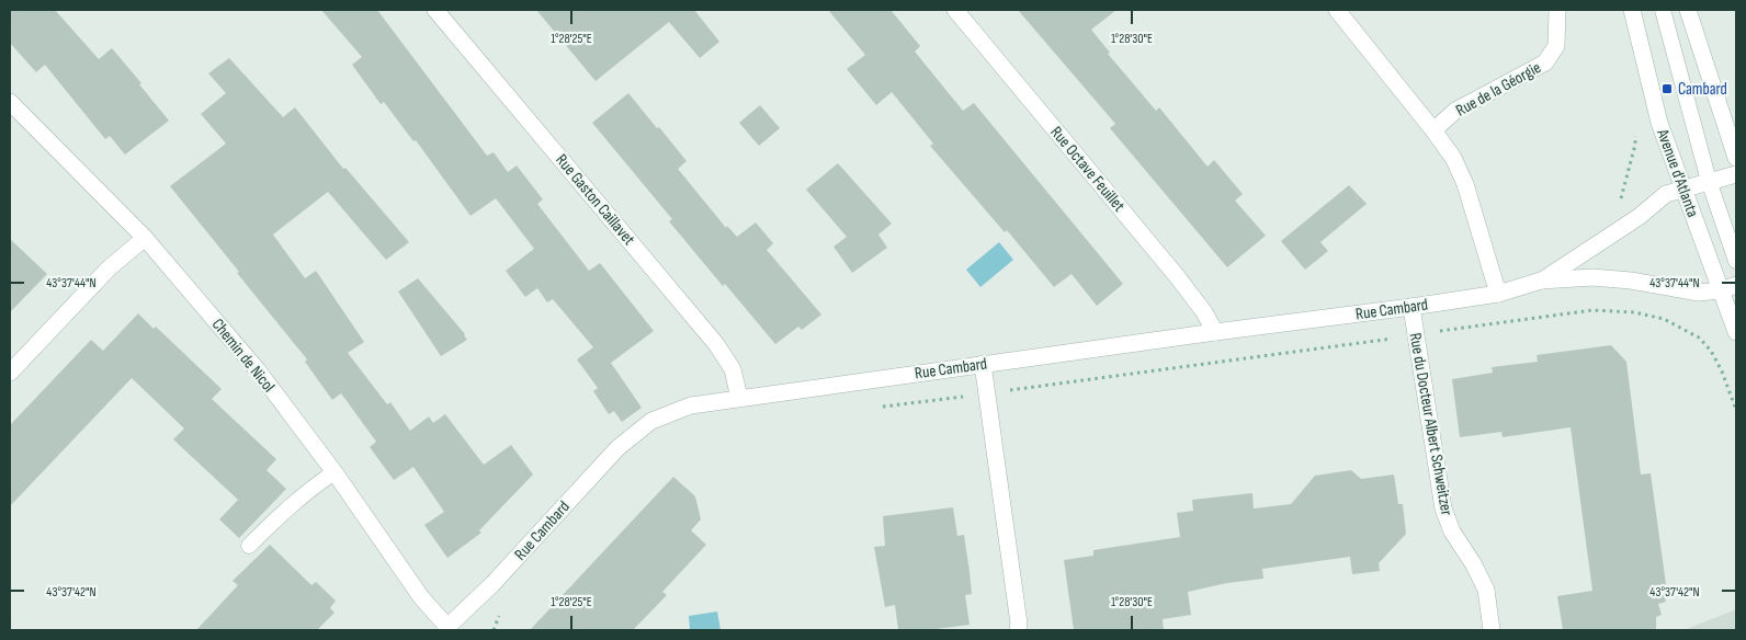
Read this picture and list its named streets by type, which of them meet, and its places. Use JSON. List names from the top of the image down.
{
  "streets": {
    "street": [
      "Rue de la Géorgie",
      "Rue Octave Feuillet",
      "Avenue d'Atlanta",
      "Rue Gaston Caillavet",
      "Rue Cambard",
      "Chemin de Nicol",
      "Rue du Docteur Albert Schweitzer"
    ]
  },
  "crossings": [
    ["Rue Octave Feuillet", "Rue Cambard"],
    ["Avenue d'Atlanta", "Rue Cambard"],
    ["Rue Gaston Caillavet", "Rue Cambard"],
    ["Rue Cambard", "Chemin de Nicol"],
    ["Rue Cambard", "Rue du Docteur Albert Schweitzer"]
  ],
  "places": {
    "transit": ["Cambard"]
  },
  "coordinates": [
    "1°28'25\"E",
    "1°28'30\"E",
    "43°37'44\"N",
    "43°37'42\"N"
  ]
}
